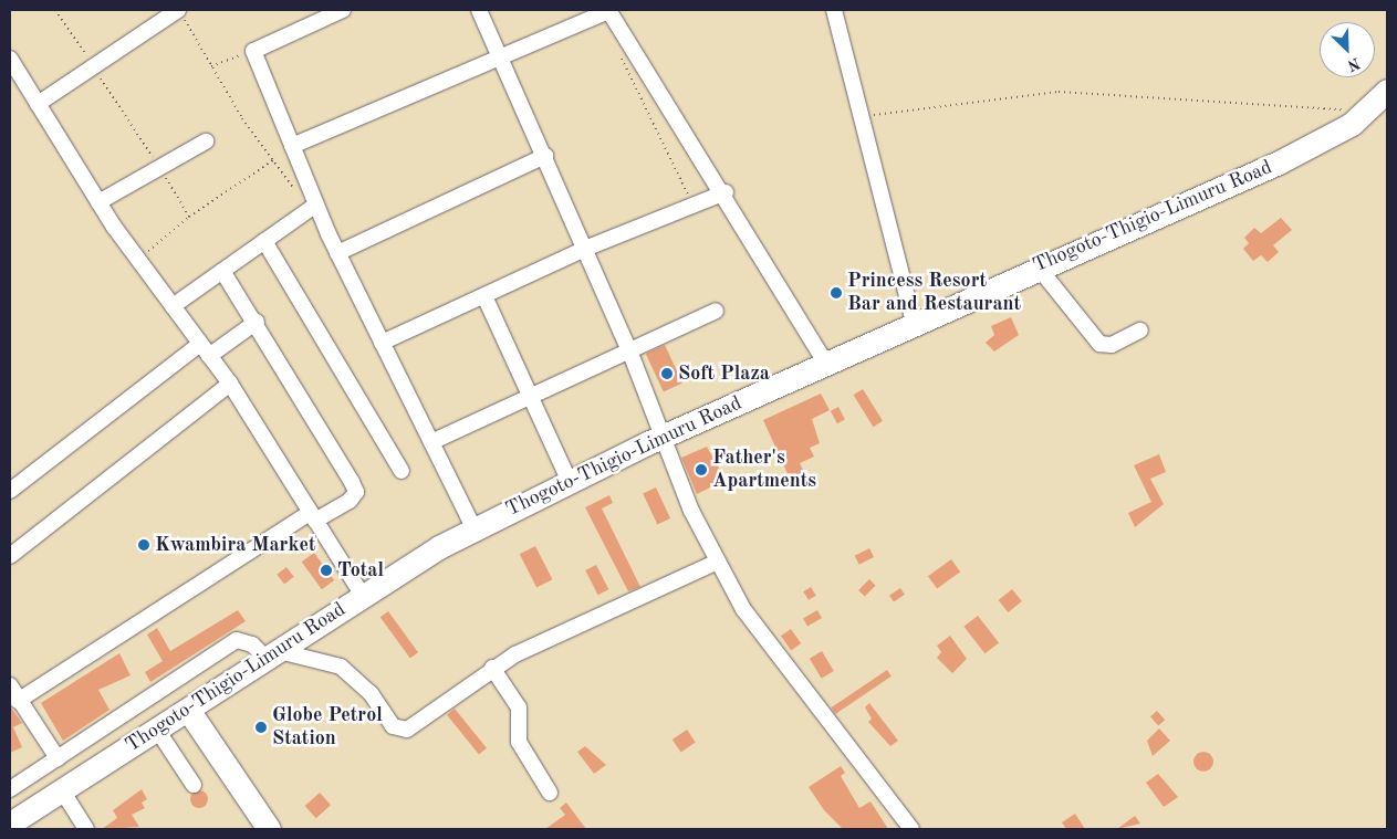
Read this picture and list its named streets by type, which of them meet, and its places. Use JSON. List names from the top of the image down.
{
  "streets": {
    "highway": ["Thogoto-Thigio-Limuru Road"]
  },
  "places": [
    "Princess Resort Bar and Restaurant",
    "Soft Plaza",
    "Father's Apartments",
    "Kwambira Market",
    "Total",
    "Globe Petrol Station"
  ],
  "north": "bottom right"
}
